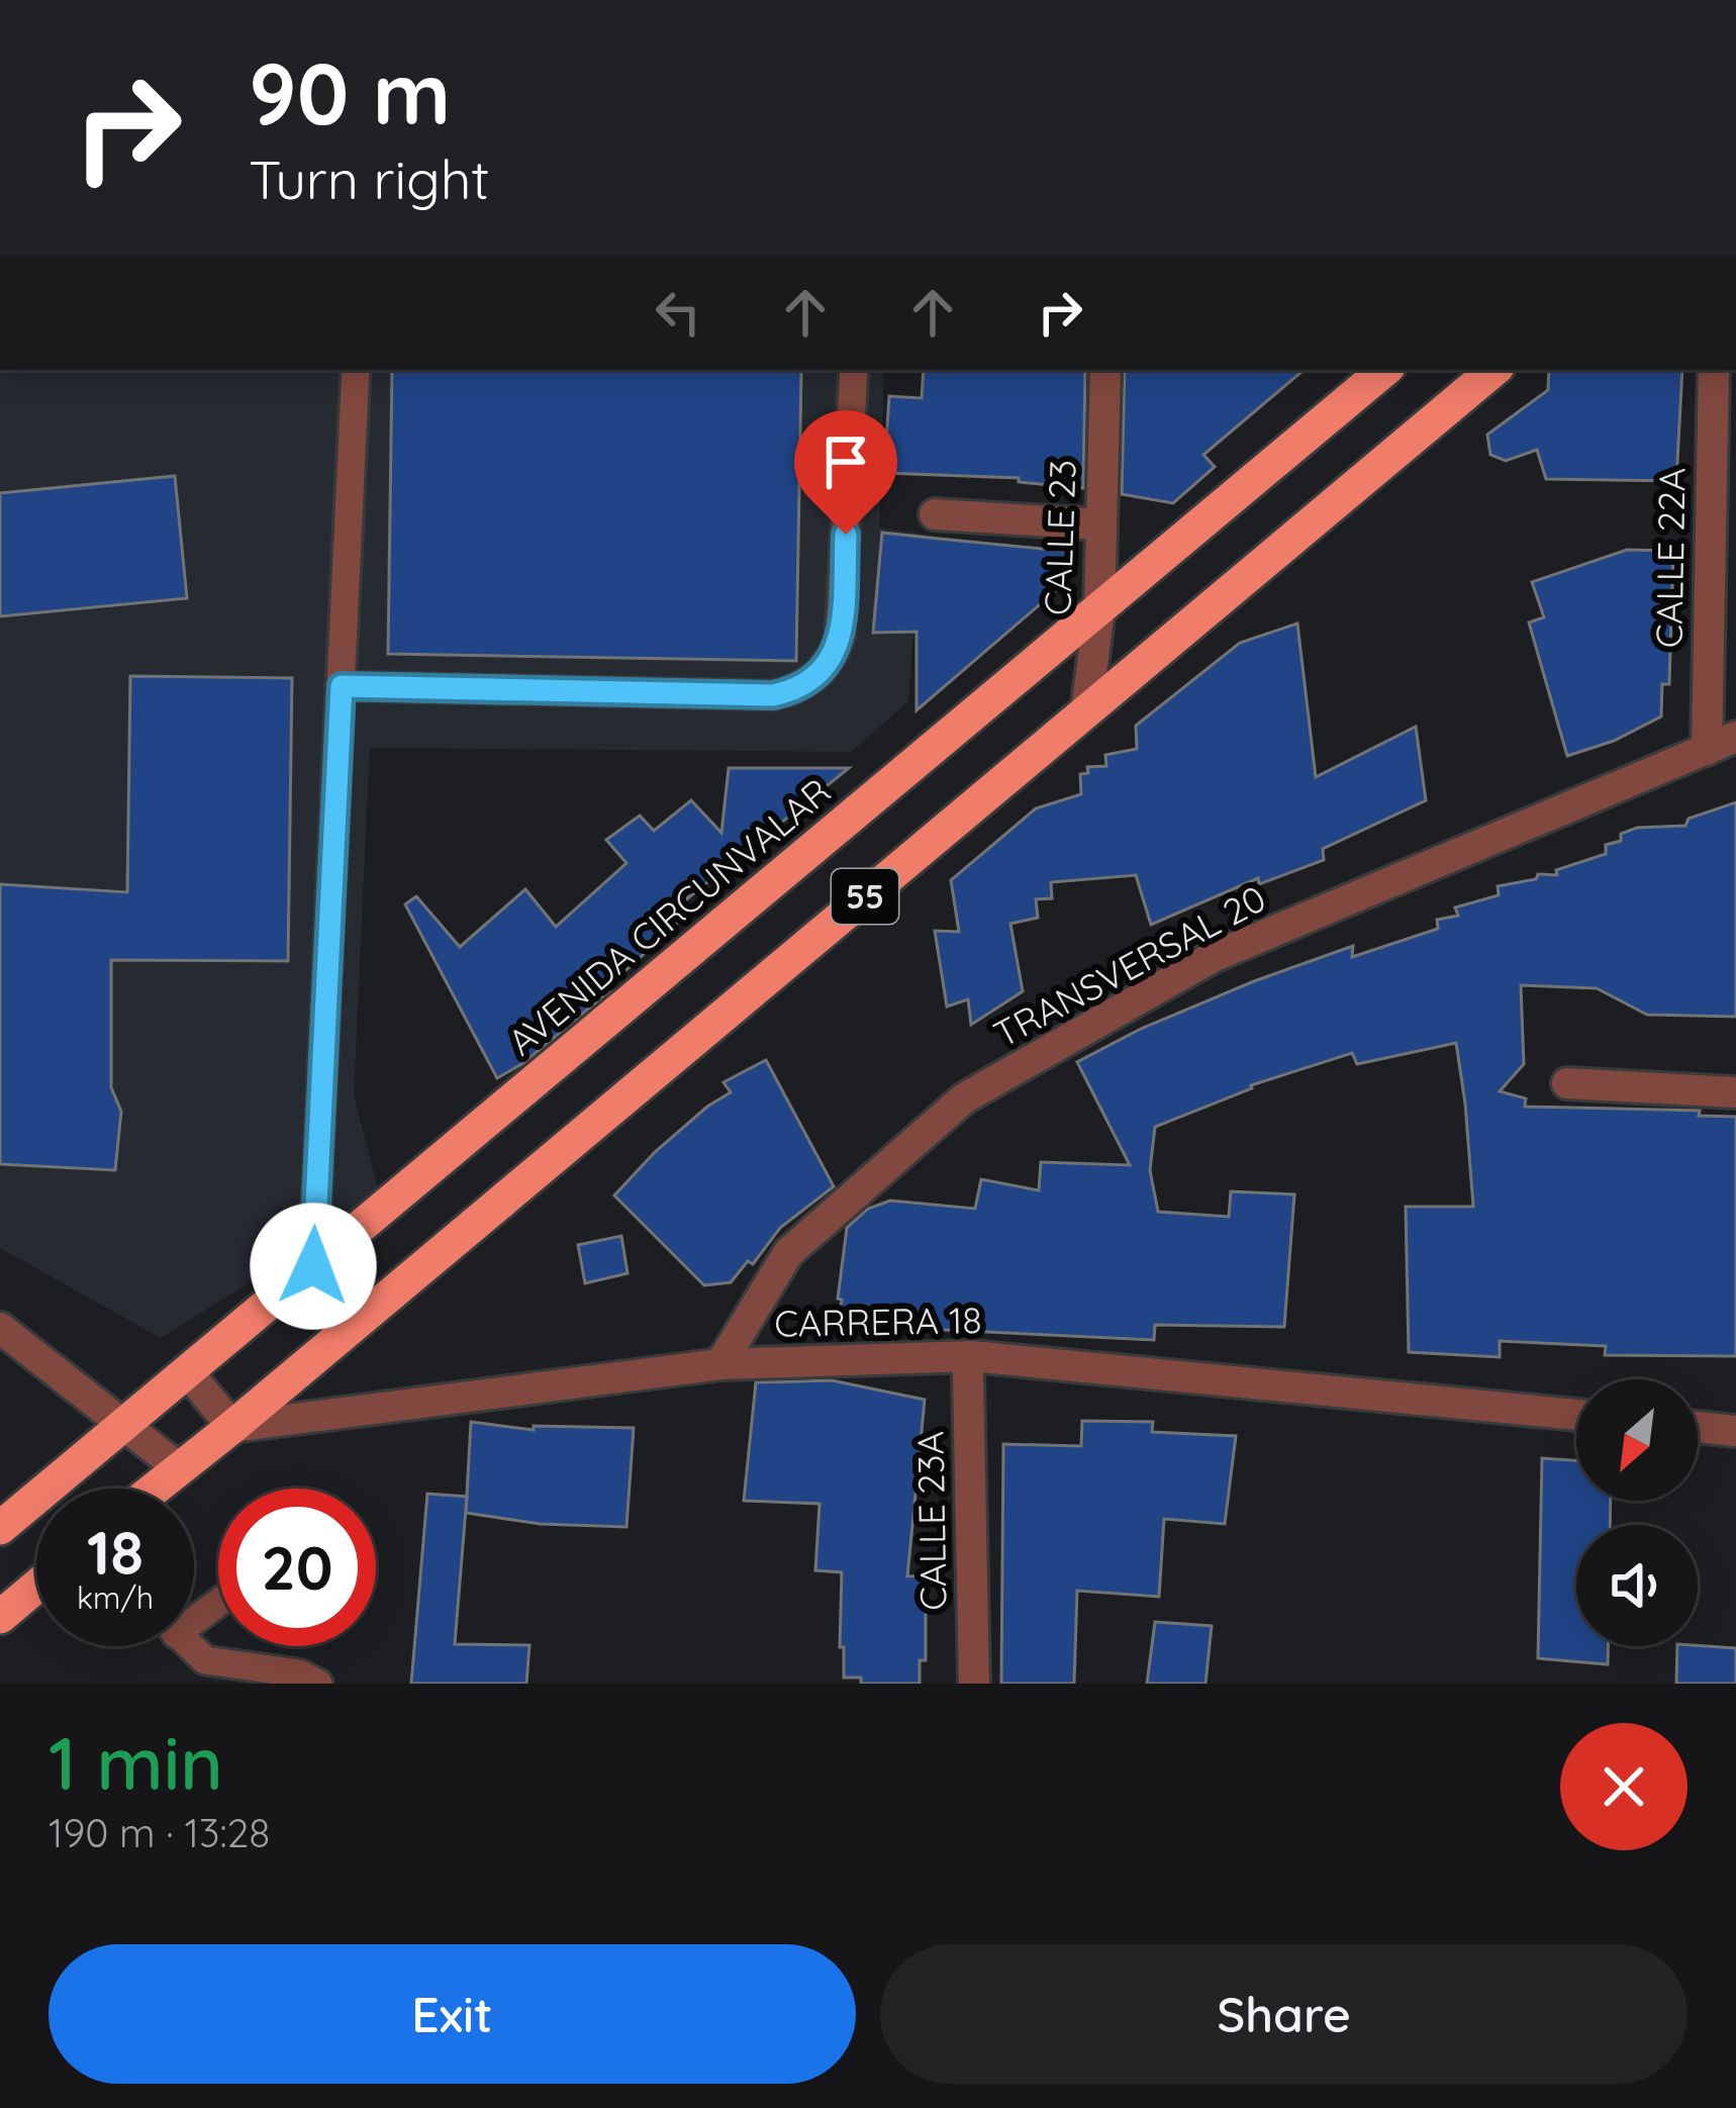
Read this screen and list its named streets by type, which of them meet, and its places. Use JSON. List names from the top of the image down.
{
  "streets": {
    "highway": ["55", "AVENIDA CIRCUNVALAR"],
    "street": [
      "CALLE 23",
      "CALLE 22A",
      "TRANSVERSAL 20",
      "CARRERA 18",
      "CALLE 23A"
    ]
  },
  "crossings": [
    ["CALLE 23", "55"],
    ["CALLE 23", "AVENIDA CIRCUNVALAR"],
    ["CALLE 22A", "TRANSVERSAL 20"],
    ["55", "CARRERA 18"],
    ["TRANSVERSAL 20", "CARRERA 18"],
    ["CARRERA 18", "CALLE 23A"]
  ],
  "north": "bottom left",
  "page": {
    "turn": ["90 m", "Turn right"],
    "speed": "18 km/h",
    "limit": "20",
    "heading": ["1 min", "190 m · 13:28"],
    "buttons": ["Exit", "Share"]
  }
}
